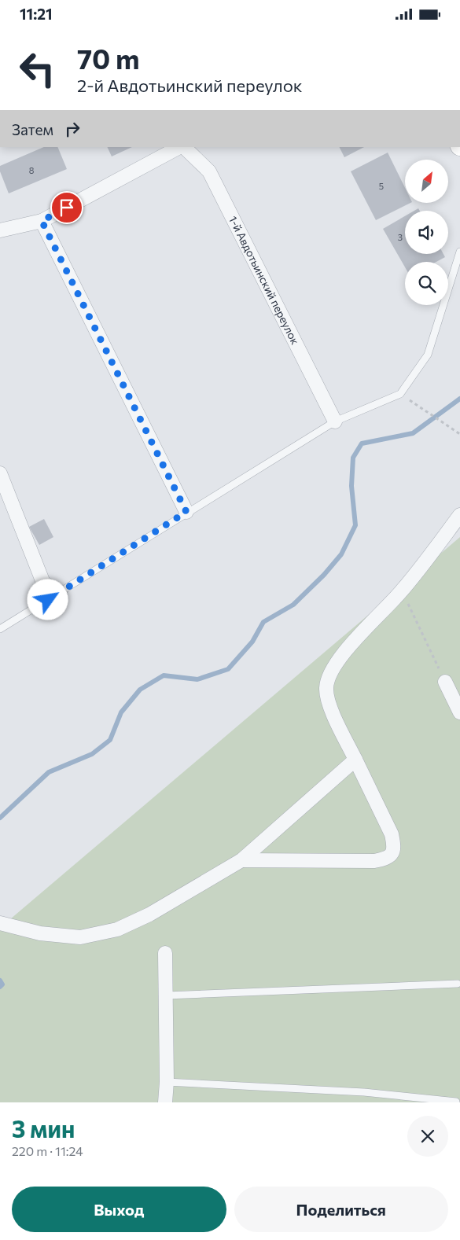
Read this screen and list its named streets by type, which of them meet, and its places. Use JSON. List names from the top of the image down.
{
  "streets": {
    "street": ["1-й Авдотьинский переулок"]
  },
  "house_numbers": ["8", "5", "3"],
  "north": "top right",
  "page": {
    "status": "11:21",
    "turn": ["70 m", "2-й Авдотьинский переулок"],
    "then": "Затем",
    "heading": ["3 мин", "220 m · 11:24"],
    "buttons": ["Выход", "Поделиться"]
  }
}
